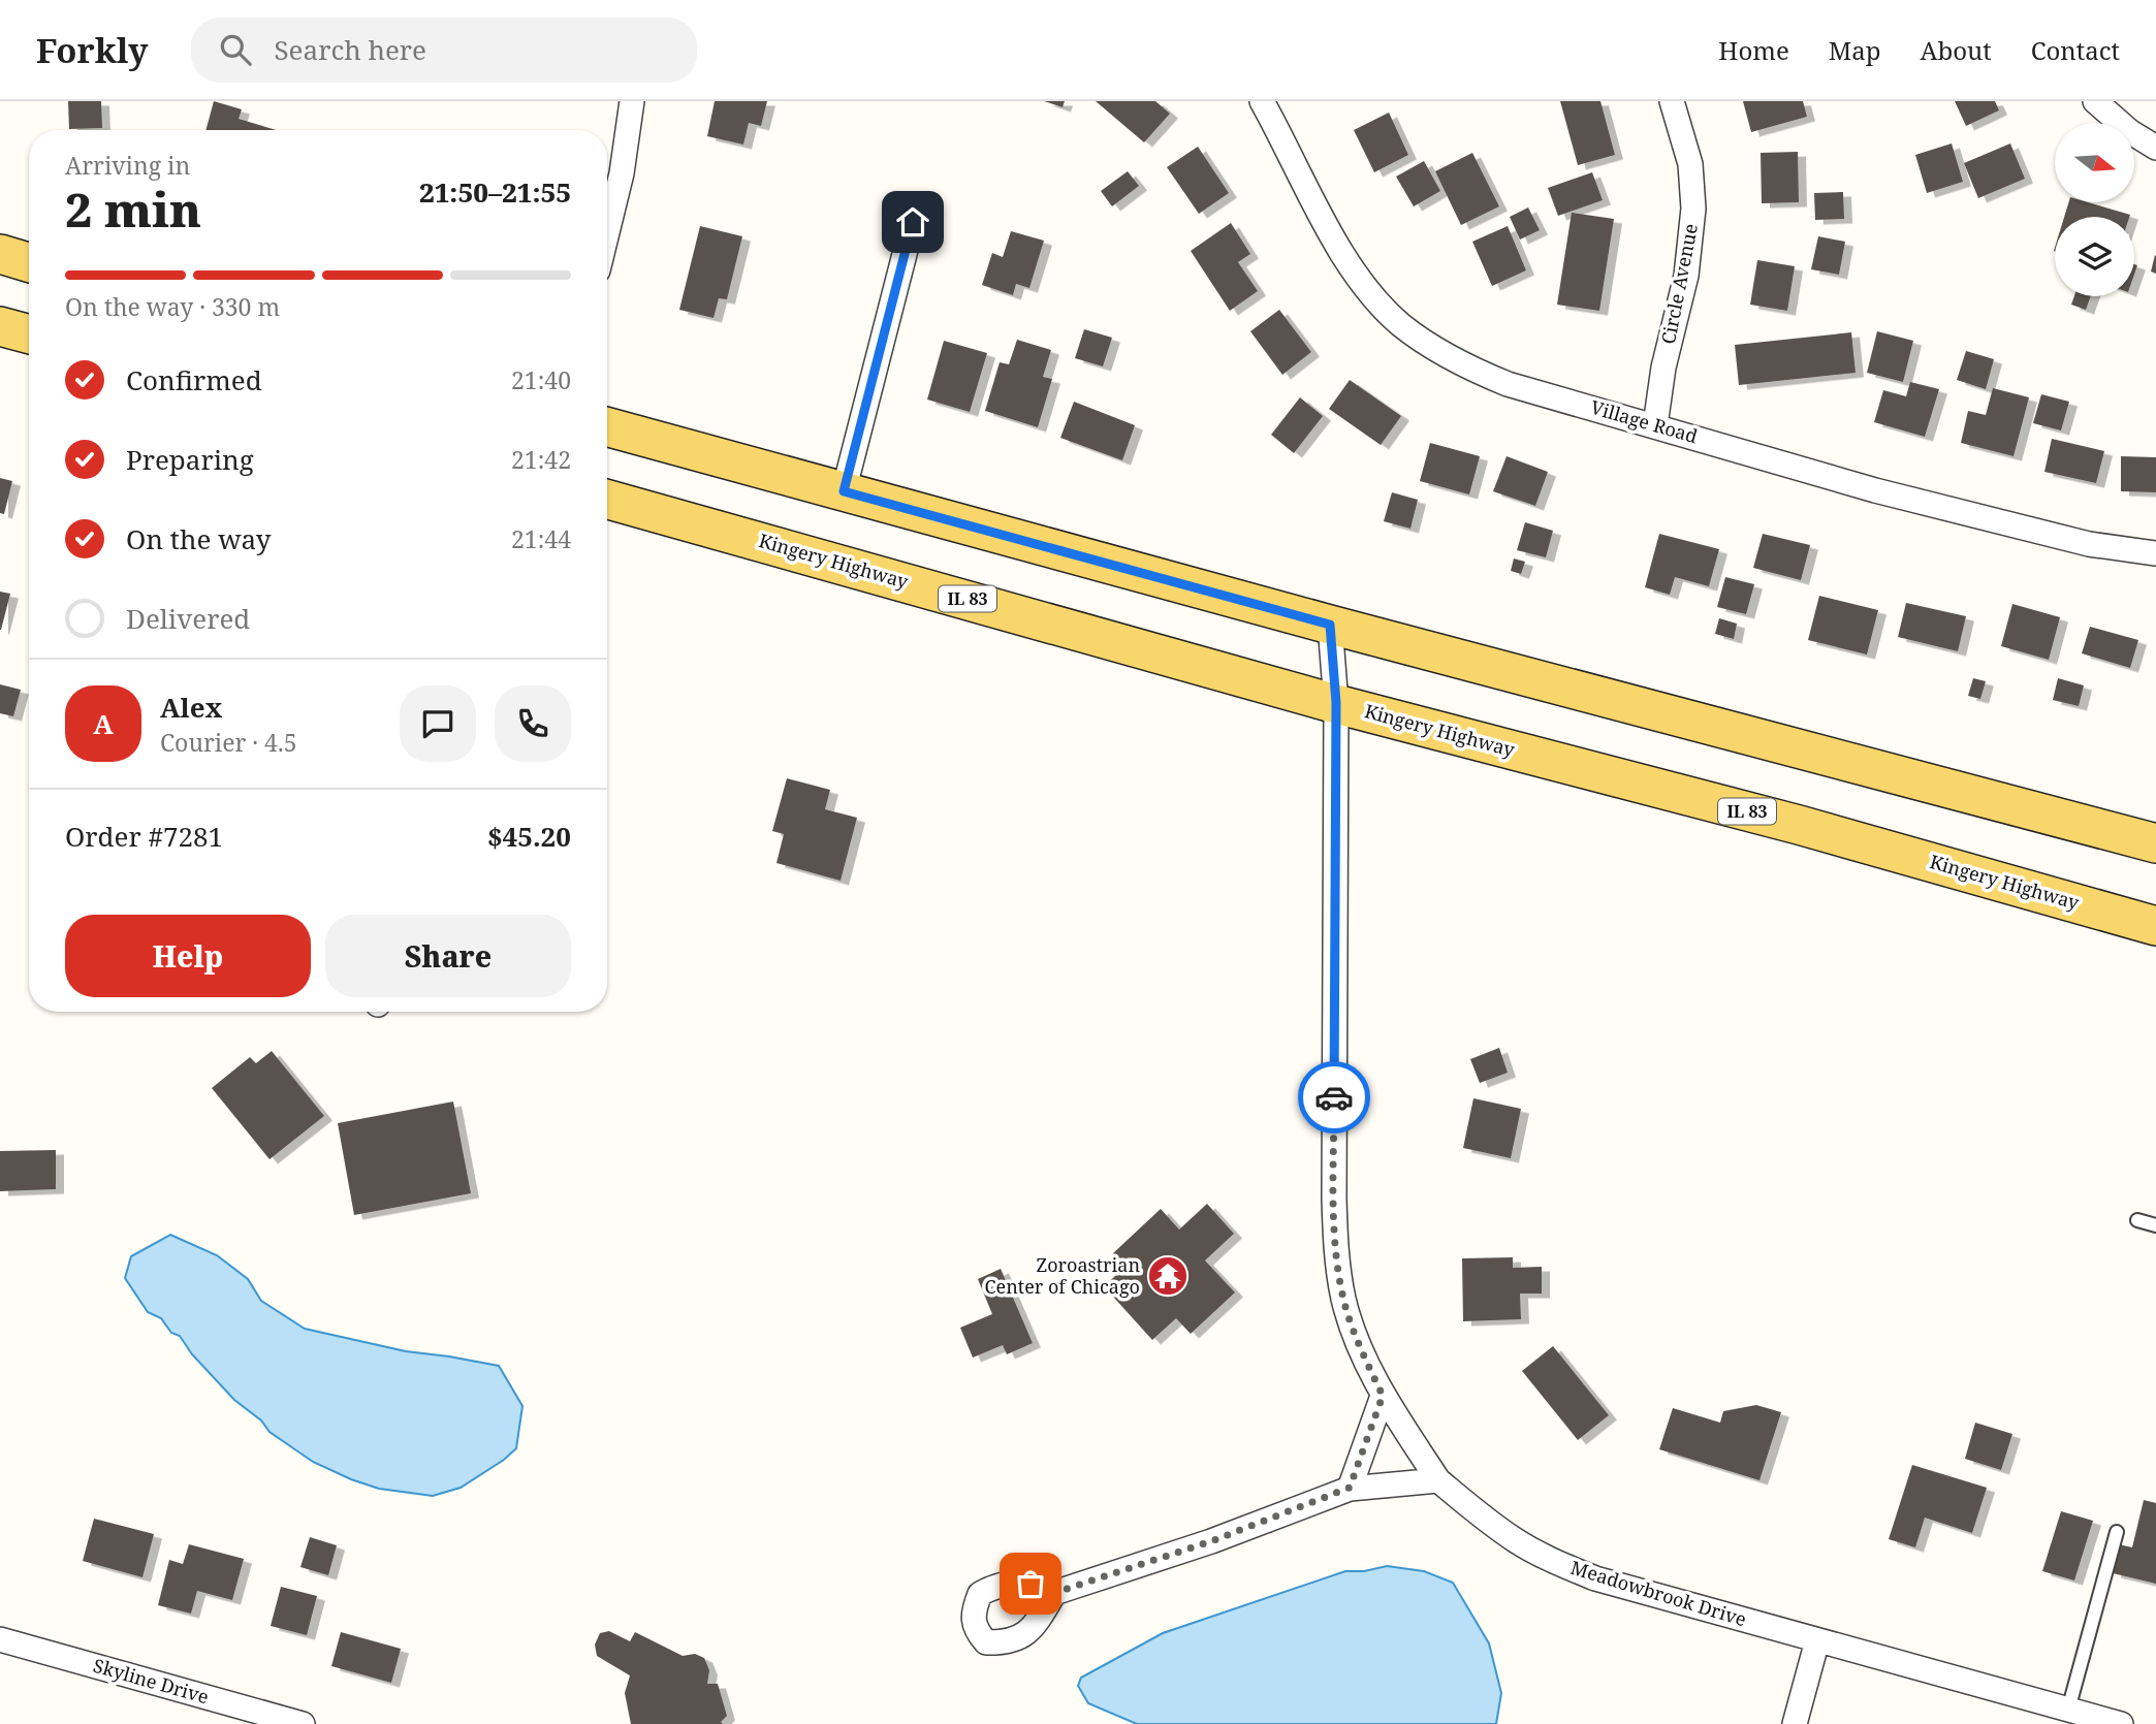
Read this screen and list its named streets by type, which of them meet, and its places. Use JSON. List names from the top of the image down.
{
  "streets": {
    "main road": ["Kingery Highway", "IL 83"],
    "street": [
      "Circle Avenue",
      "Village Road",
      "Meadowbrook Drive",
      "Skyline Drive"
    ]
  },
  "crossings": [
    ["Circle Avenue", "Village Road"]
  ],
  "places": {
    "temple": ["Zoroastrian Center of Chicago"]
  },
  "north": "right",
  "page": {
    "header": "Forkly",
    "search": "Search here",
    "nav": [
      "Home",
      "Map",
      "About",
      "Contact"
    ],
    "heading": ["2 min", "Arriving in", "21:50–21:55"],
    "panel": [
      "Alex",
      "Courier · 4.5",
      "Order #7281",
      "$45.20"
    ],
    "bar": "On the way · 330 m",
    "list": [
      ["Confirmed", "21:40"],
      ["Preparing", "21:42"],
      ["On the way", "21:44"],
      "Delivered"
    ],
    "round": "A",
    "buttons": ["Help", "Share"]
  }
}
